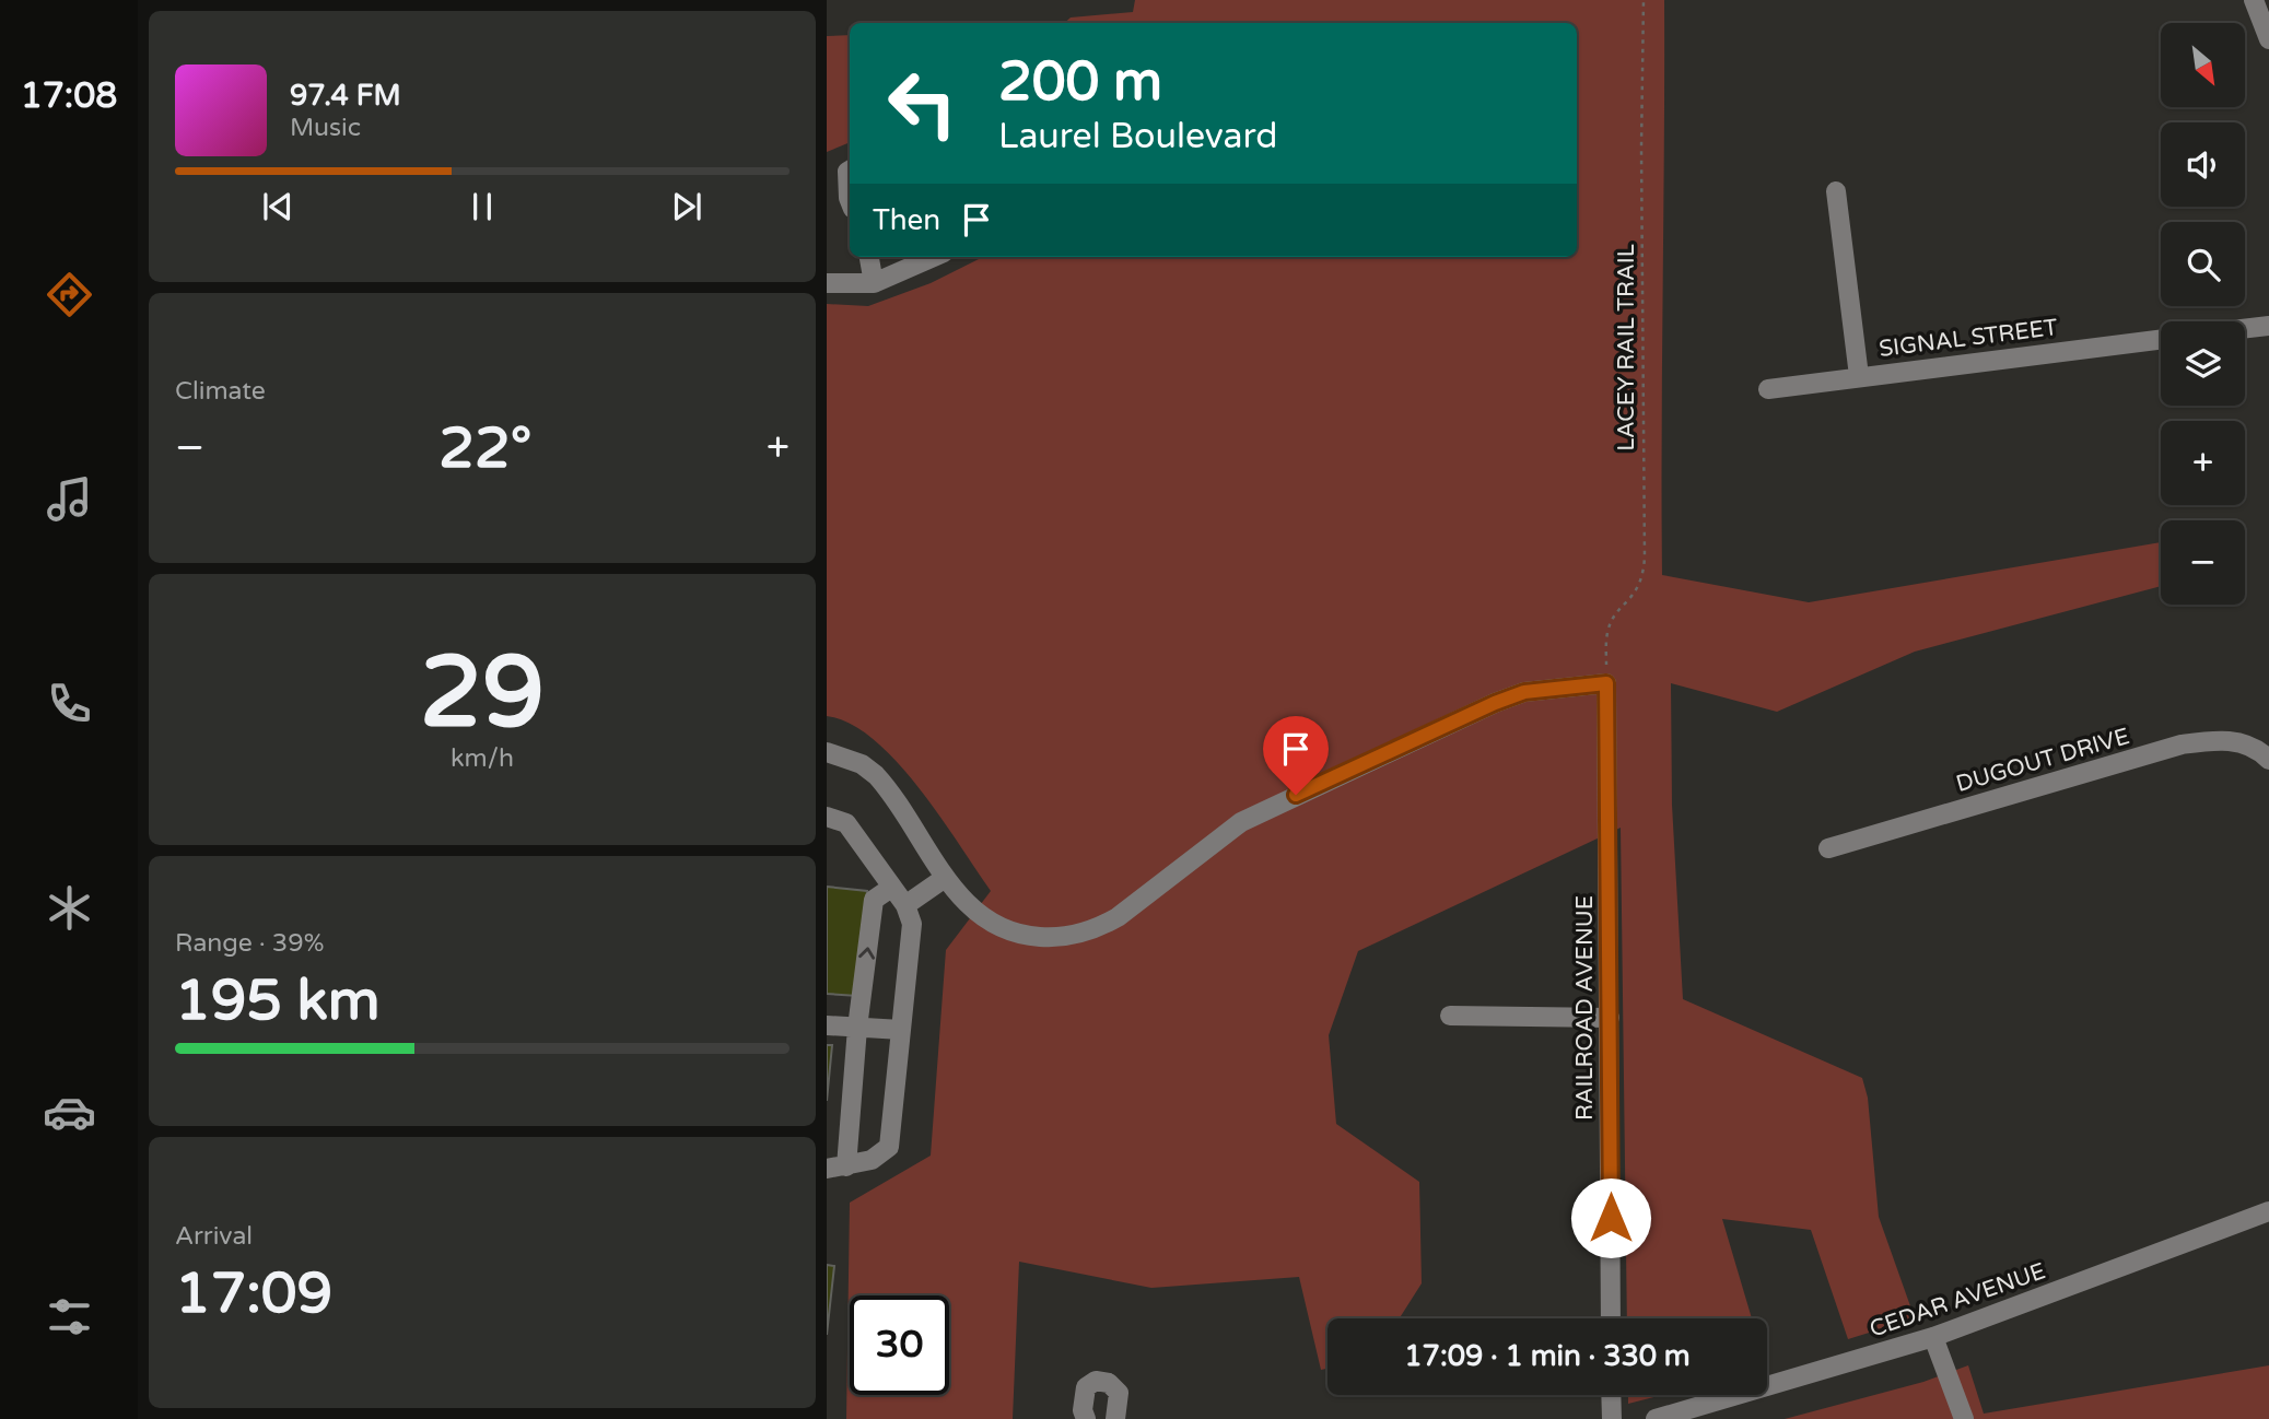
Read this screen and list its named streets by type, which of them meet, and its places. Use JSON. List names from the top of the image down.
{
  "streets": {
    "street": [
      "SIGNAL STREET",
      "DUGOUT DRIVE",
      "RAILROAD AVENUE",
      "CEDAR AVENUE"
    ],
    "path": ["LACEY RAIL TRAIL"]
  },
  "crossings": [
    ["LACEY RAIL TRAIL", "RAILROAD AVENUE"]
  ],
  "north": "bottom right",
  "page": {
    "tabs": "17:08",
    "map_buttons": ["+", "−"],
    "turn": ["200 m", "Laurel Boulevard"],
    "song": ["97.4 FM", "Music"],
    "then": "Then",
    "tile": [
      "Climate",
      ["29", "km/h"],
      ["Range · 39%", "195 km"],
      ["Arrival", "17:09"]
    ],
    "heat": ["−", "22°", "+"],
    "limit": "30",
    "trip": "17:09 · 1 min · 330 m"
  }
}
